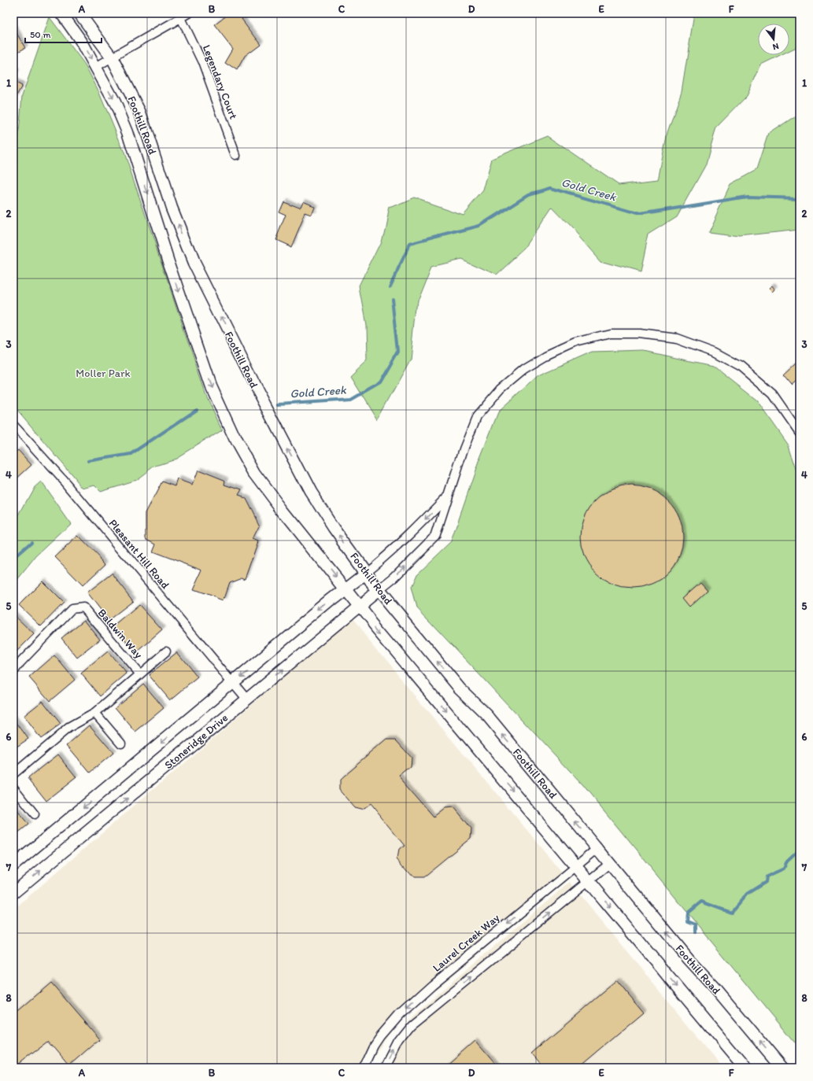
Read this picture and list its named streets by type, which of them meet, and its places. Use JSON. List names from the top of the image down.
{
  "streets": {
    "main road": ["Foothill Road", "Stoneridge Drive"],
    "street": [
      "Legendary Court",
      "Pleasant Hill Road",
      "Baldwin Way",
      "Laurel Creek Way"
    ]
  },
  "crossings": [
    ["Foothill Road", "Stoneridge Drive"],
    ["Foothill Road", "Laurel Creek Way"],
    ["Pleasant Hill Road", "Stoneridge Drive"]
  ],
  "water": ["Gold Creek"],
  "parks": ["Moller Park"],
  "scale_bar": "50 m",
  "north": "bottom",
  "grid": {
    "columns": [
      "A",
      "B",
      "C",
      "D",
      "E",
      "F"
    ],
    "rows": [
      "1",
      "2",
      "3",
      "4",
      "5",
      "6",
      "7",
      "8"
    ]
  }
}
